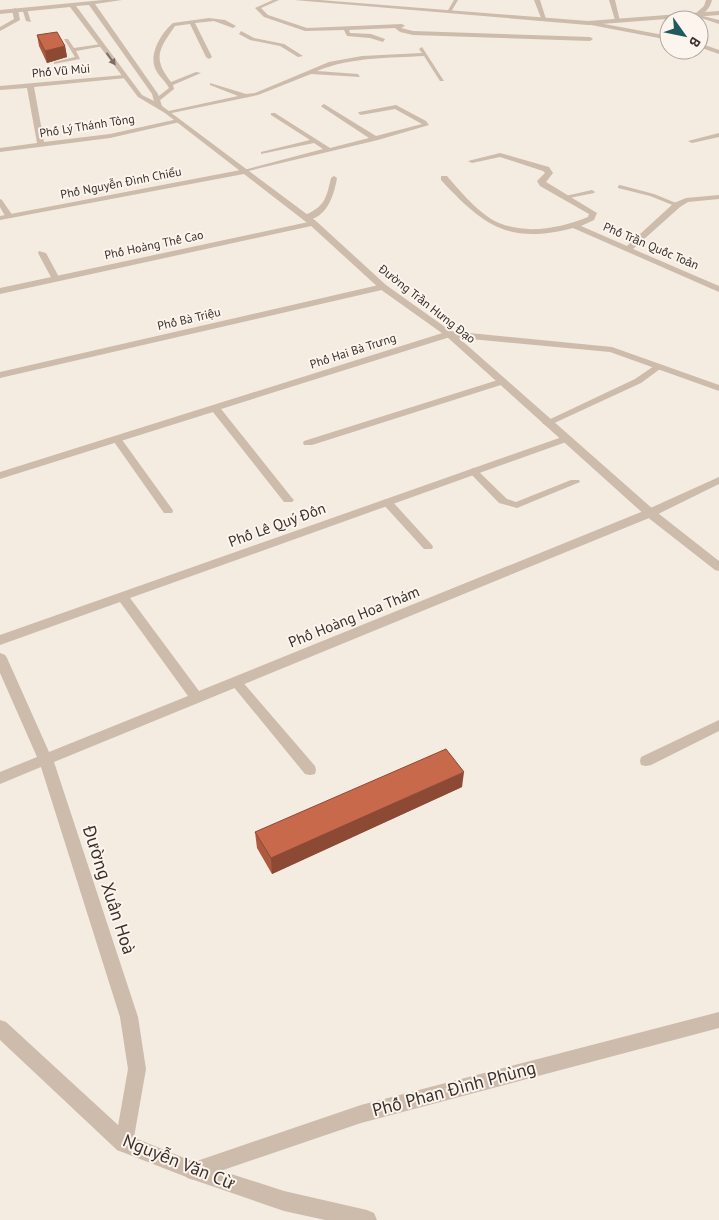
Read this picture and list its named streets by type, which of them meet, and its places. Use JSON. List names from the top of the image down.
{
  "streets": {
    "street": [
      "Phố Vũ Mùi",
      "Phố Lý Thánh Tông",
      "Phố Nguyễn Đình Chiểu",
      "Phố Hoàng Thế Cao",
      "Phố Trần Quốc Toản",
      "Đường Trần Hưng Đạo",
      "Phố Bà Triệu",
      "Phố Hai Bà Trưng",
      "Phố Lê Quý Đôn",
      "Phố Hoàng Hoa Thám",
      "Đường Xuân Hoà",
      "Phố Phan Đình Phùng",
      "Nguyễn Văn Cừ"
    ]
  },
  "crossings": [
    ["Phố Vũ Mùi", "Đường Trần Hưng Đạo"],
    ["Phố Lý Thánh Tông", "Đường Trần Hưng Đạo"],
    ["Phố Nguyễn Đình Chiểu", "Đường Trần Hưng Đạo"],
    ["Phố Hoàng Thế Cao", "Đường Trần Hưng Đạo"],
    ["Đường Trần Hưng Đạo", "Phố Bà Triệu"],
    ["Đường Trần Hưng Đạo", "Phố Hai Bà Trưng"],
    ["Đường Trần Hưng Đạo", "Phố Lê Quý Đôn"],
    ["Đường Trần Hưng Đạo", "Phố Hoàng Hoa Thám"],
    ["Phố Hoàng Hoa Thám", "Đường Xuân Hoà"],
    ["Đường Xuân Hoà", "Nguyễn Văn Cừ"],
    ["Phố Phan Đình Phùng", "Nguyễn Văn Cừ"]
  ],
  "north": "bottom right"
}
